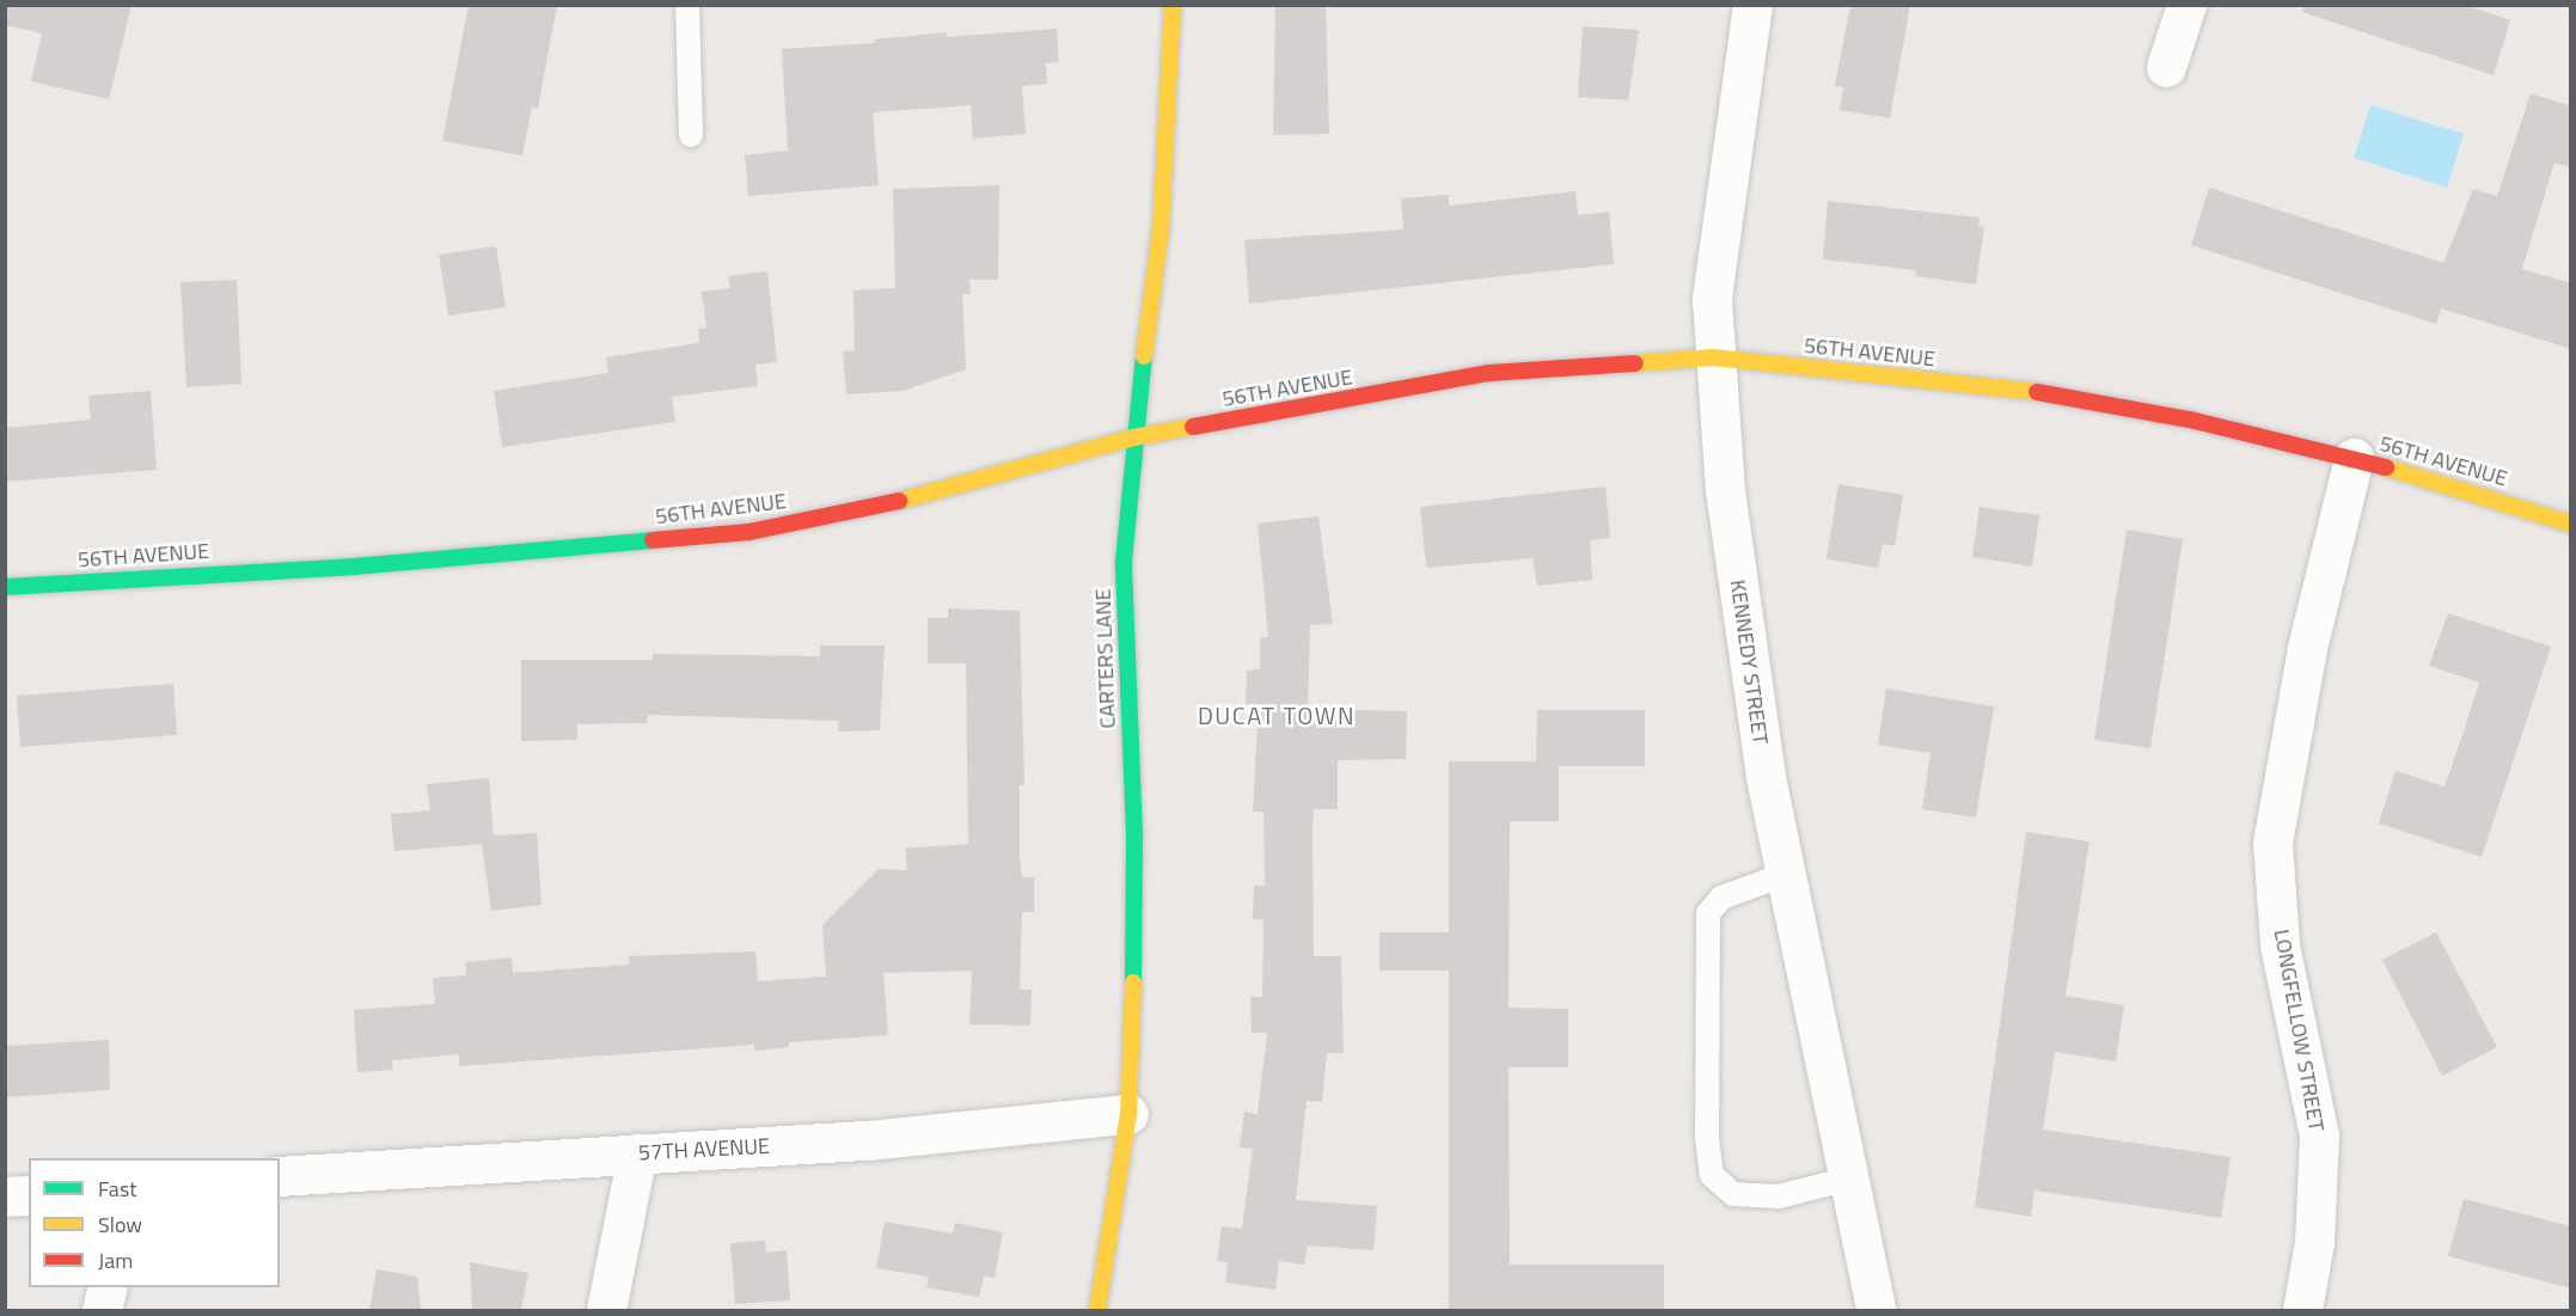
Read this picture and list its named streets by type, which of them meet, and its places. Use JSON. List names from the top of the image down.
{
  "streets": {
    "street": [
      "56TH AVENUE",
      "CARTERS LANE",
      "KENNEDY STREET",
      "LONGFELLOW STREET",
      "57TH AVENUE"
    ]
  },
  "crossings": [
    ["56TH AVENUE", "CARTERS LANE"],
    ["56TH AVENUE", "KENNEDY STREET"],
    ["56TH AVENUE", "LONGFELLOW STREET"],
    ["CARTERS LANE", "57TH AVENUE"]
  ],
  "districts": ["DUCAT TOWN"],
  "legend": ["Fast", "Slow", "Jam"]
}
